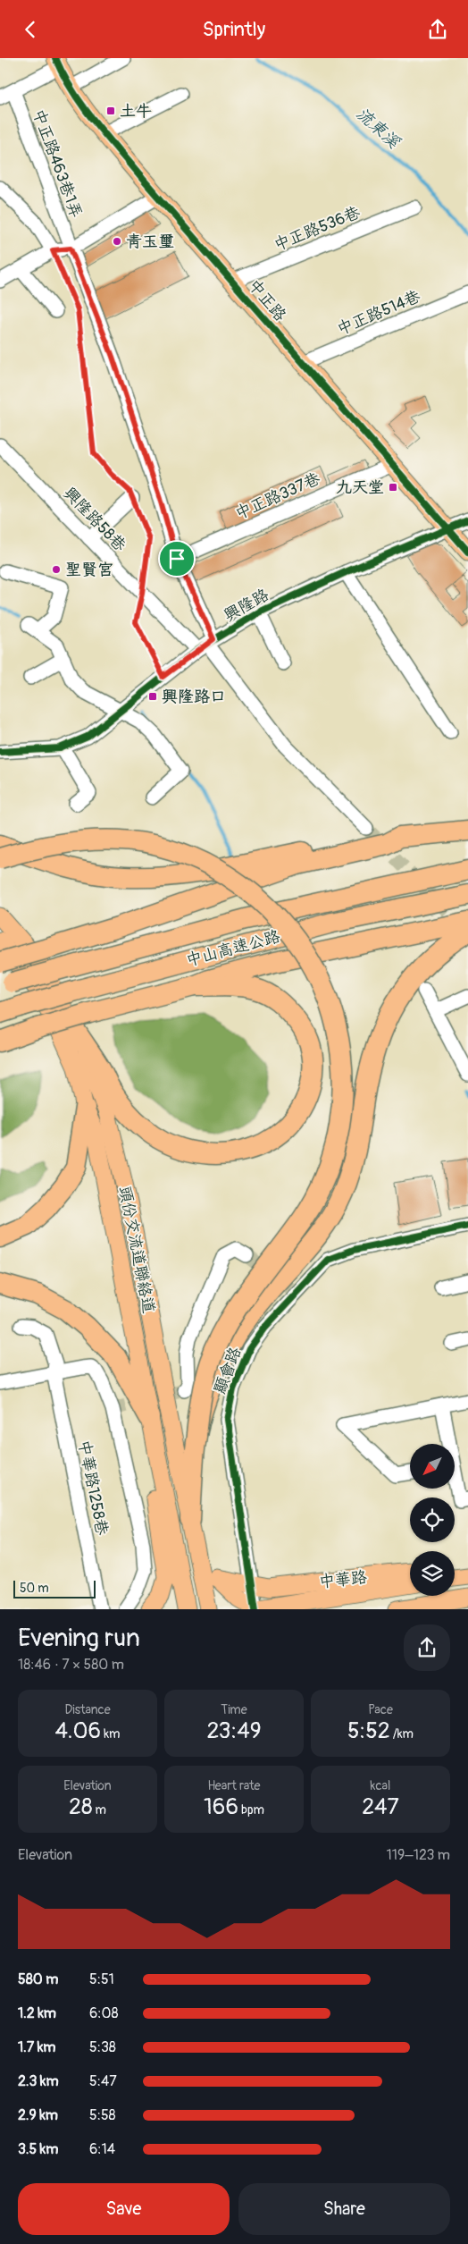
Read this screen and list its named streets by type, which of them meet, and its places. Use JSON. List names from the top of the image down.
{
  "streets": {
    "highway": ["中山高速公路"],
    "main road": ["中正路", "頭份交流道聯絡道", "中華路"],
    "street": [
      "中正路463巷1弄",
      "中正路536巷",
      "中正路514巷",
      "中正路337巷",
      "興隆路58巷",
      "興隆路",
      "顯會路",
      "中華路1258巷"
    ]
  },
  "crossings": [
    ["中正路463巷1弄", "中正路337巷"],
    ["中正路463巷1弄", "興隆路58巷"],
    ["中正路463巷1弄", "興隆路"],
    ["中正路536巷", "中正路"],
    ["中正路", "中正路514巷"],
    ["中正路", "中正路337巷"],
    ["中正路", "興隆路"],
    ["興隆路58巷", "興隆路"],
    ["顯會路", "中華路"]
  ],
  "water": ["流東溪"],
  "places": {
    "transit": ["土牛", "九天堂", "興隆路口"],
    "other": ["青玉璽", "聖賢宮"]
  },
  "scale_bar": "50 m",
  "north": "bottom left",
  "page": {
    "header": "Sprintly",
    "scale": "50 m",
    "heading": ["Evening run", "18:46 · 7 × 580 m"],
    "stats": [
      ["Distance", "4.06 km"],
      ["Time", "23:49"],
      ["Pace", "5:52 /km"],
      ["Elevation", "28 m"],
      ["Heart rate", "166 bpm"],
      ["kcal", "247"]
    ],
    "chart": ["Elevation", "119–123 m"],
    "list": [
      {
        "name": "580 m",
        "note": "5:51"
      },
      {
        "name": "1.2 km",
        "note": "6:08"
      },
      {
        "name": "1.7 km",
        "note": "5:38"
      },
      {
        "name": "2.3 km",
        "note": "5:47"
      },
      {
        "name": "2.9 km",
        "note": "5:58"
      },
      {
        "name": "3.5 km",
        "note": "6:14"
      }
    ],
    "buttons": ["Save", "Share"]
  }
}
